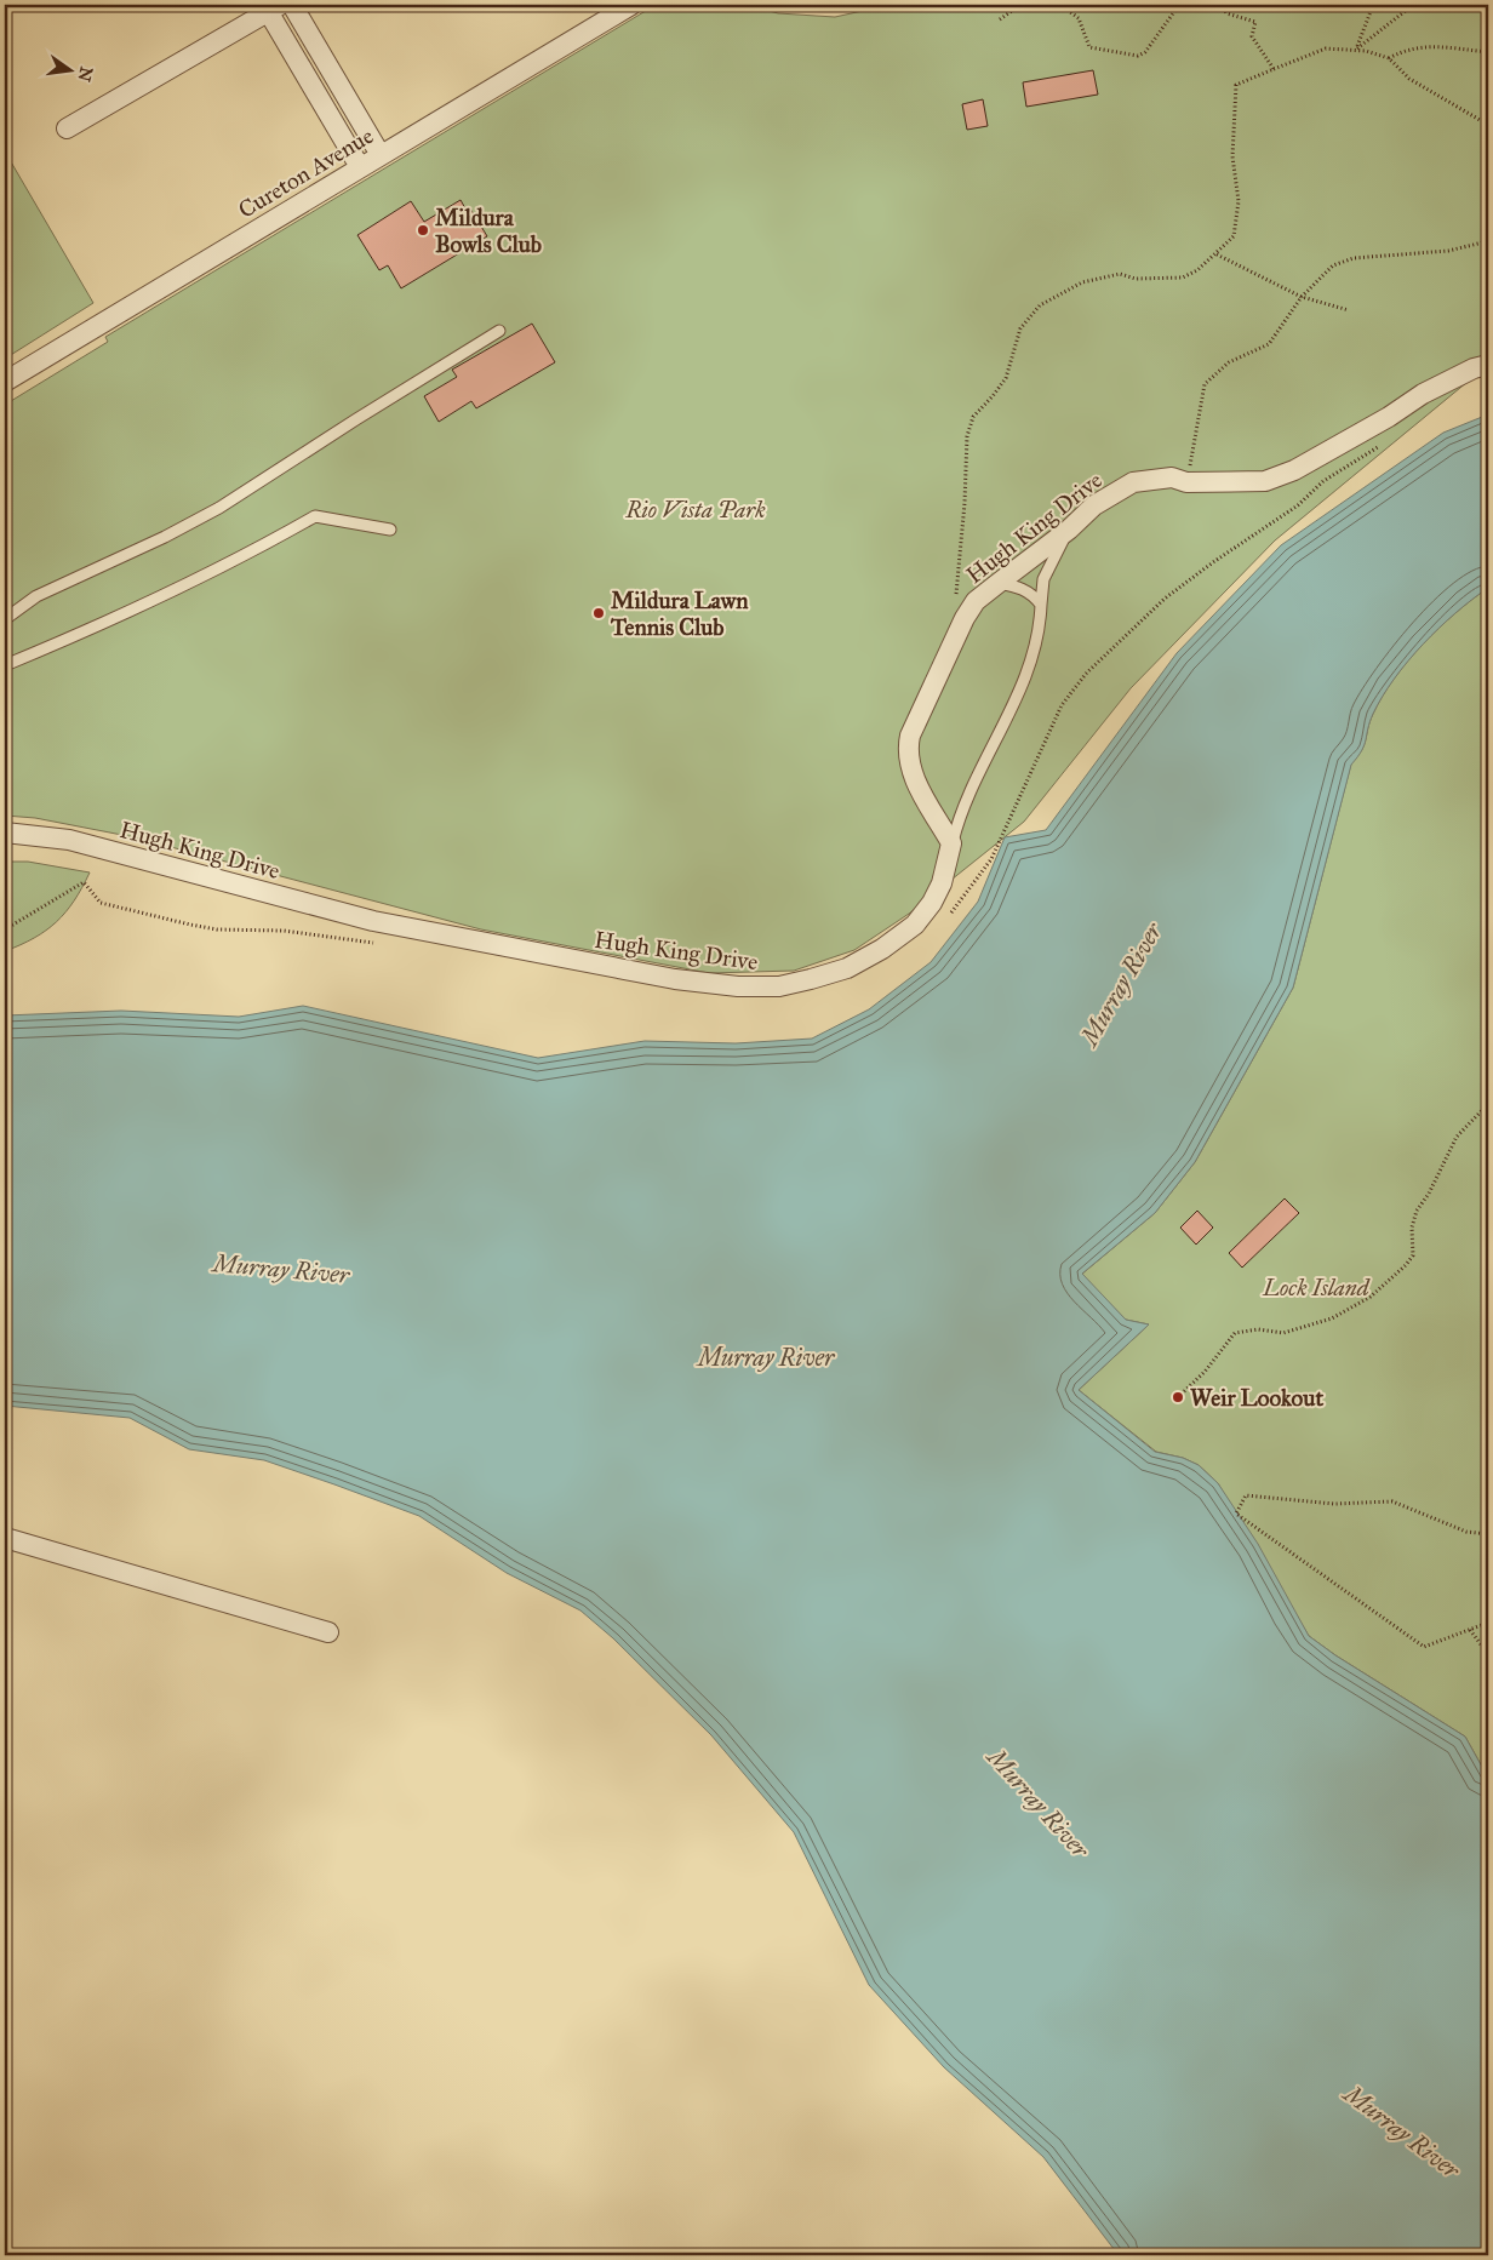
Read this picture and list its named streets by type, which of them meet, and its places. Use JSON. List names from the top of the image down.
{
  "streets": {
    "street": ["Cureton Avenue", "Hugh King Drive"]
  },
  "water": ["Murray River"],
  "parks": ["Rio Vista Park", "Lock Island"],
  "places": ["Mildura Bowls Club", "Mildura Lawn Tennis Club", "Weir Lookout"],
  "north": "right"
}
